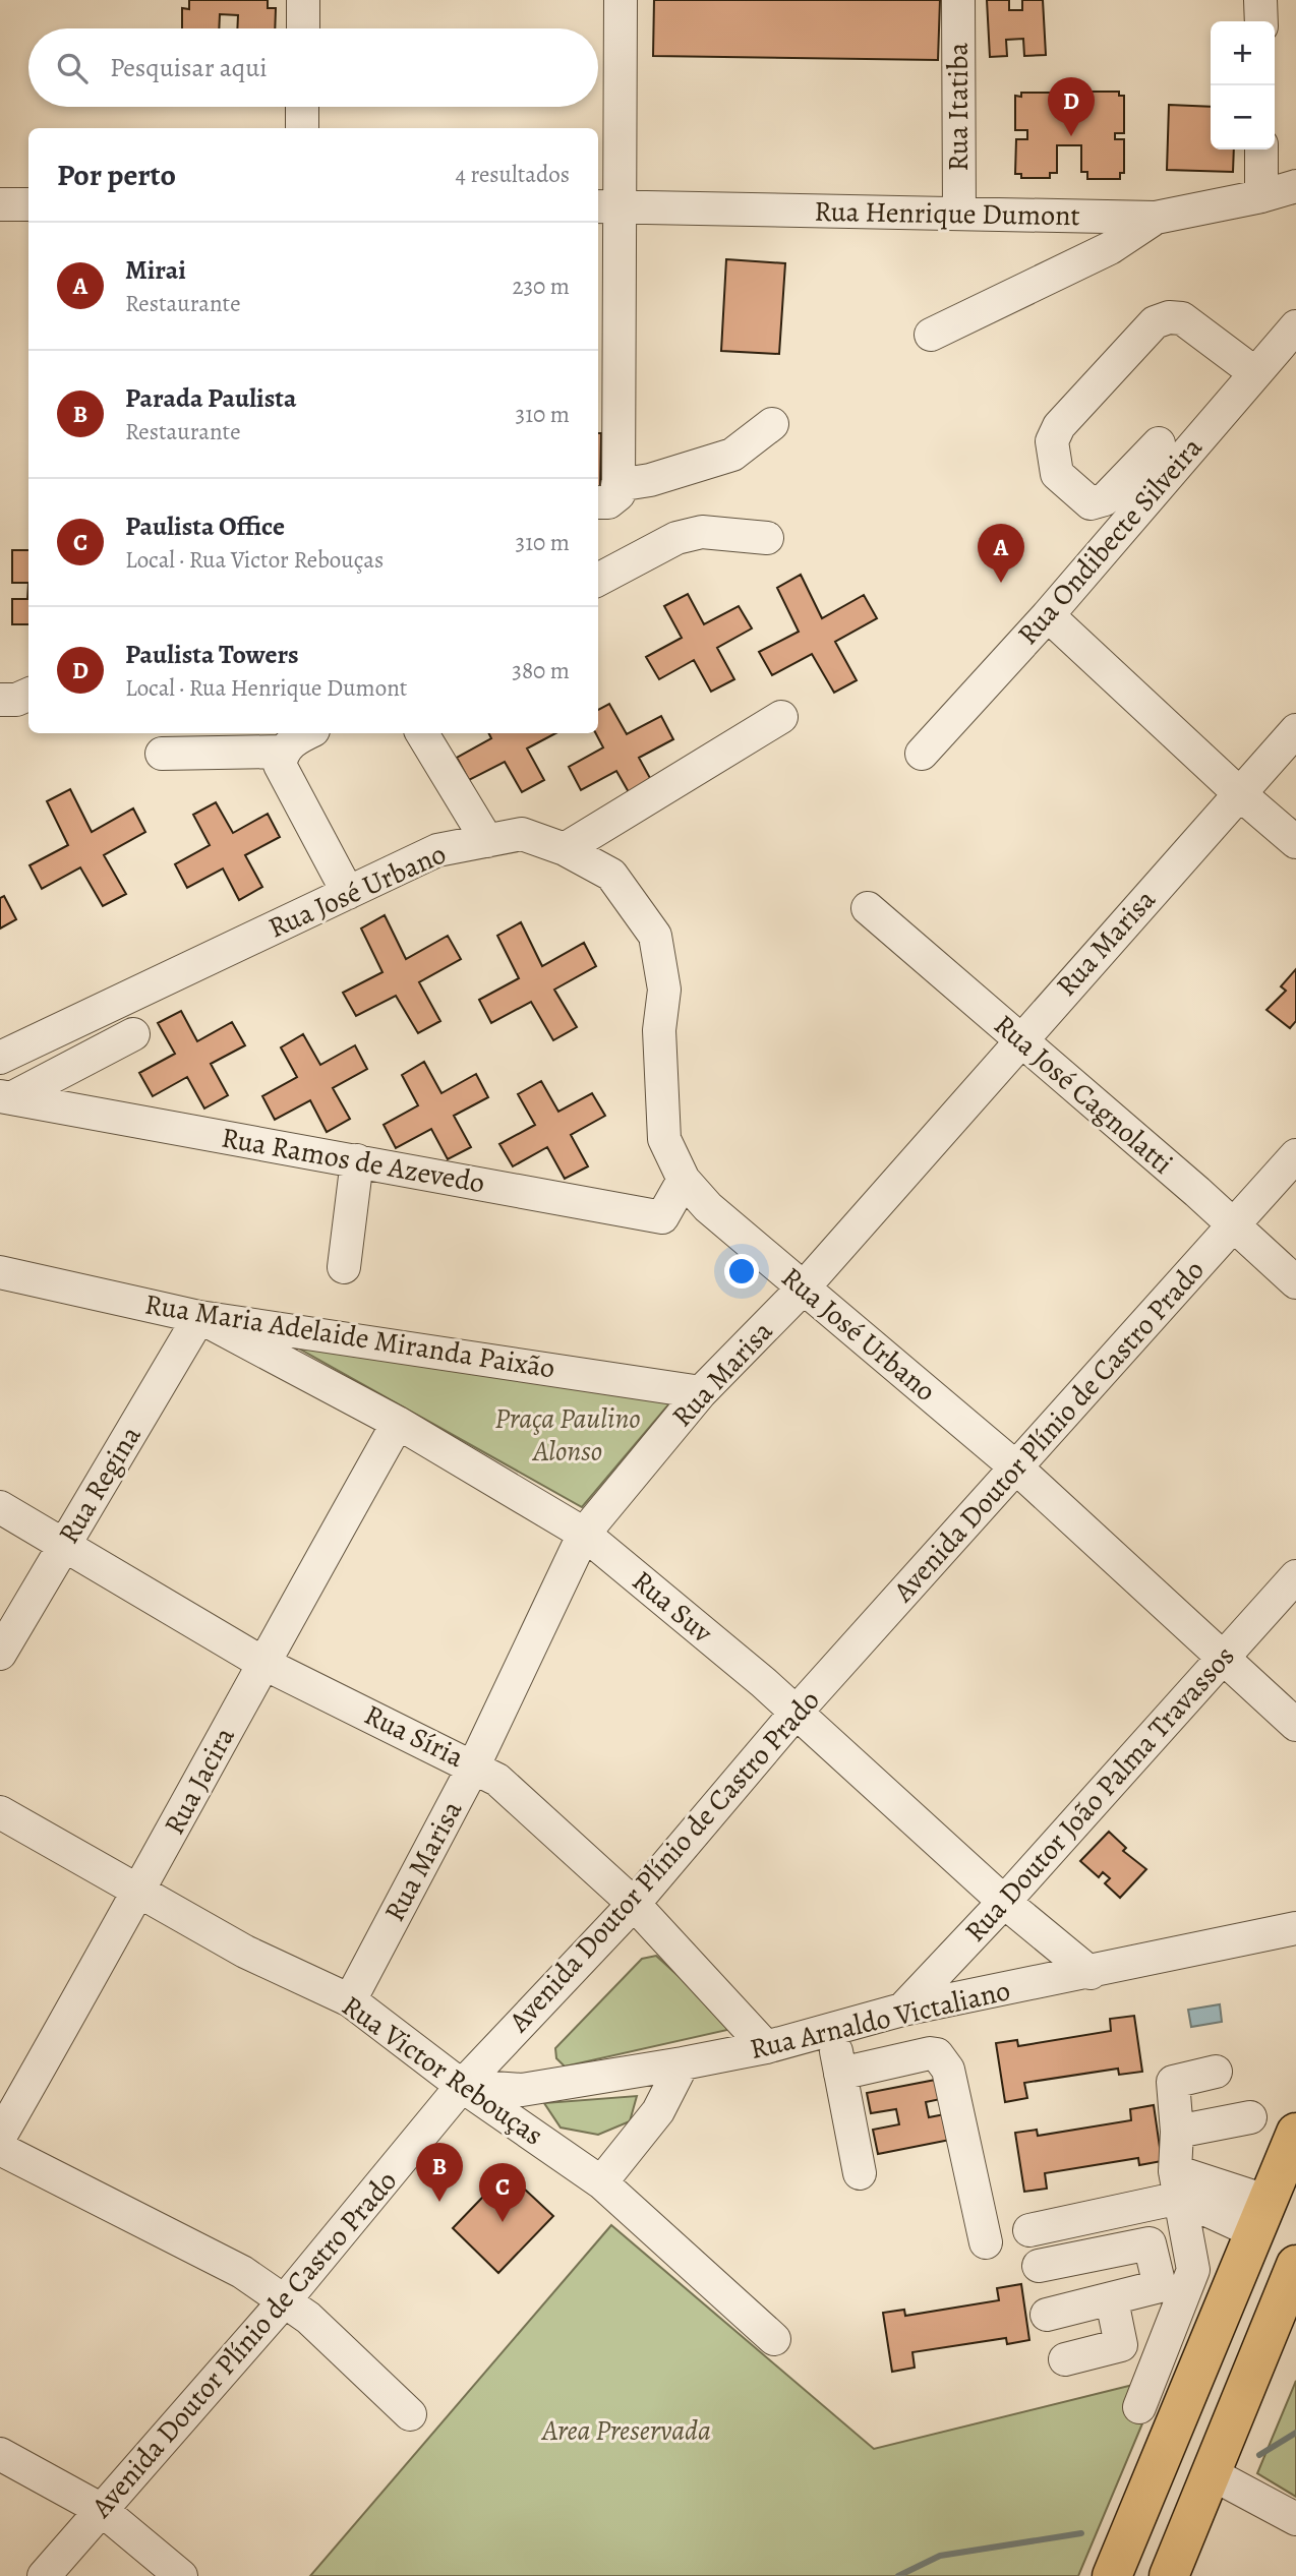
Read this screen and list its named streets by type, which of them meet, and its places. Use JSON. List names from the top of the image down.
{
  "streets": {
    "street": [
      "Rua Itatiba",
      "Rua Henrique Dumont",
      "Rua Ondibecte Silveira",
      "Rua José Urbano",
      "Rua Marisa",
      "Rua José Cagnolatti",
      "Rua Ramos de Azevedo",
      "Rua Maria Adelaide Miranda Paixão",
      "Avenida Doutor Plínio de Castro Prado",
      "Rua Regina",
      "Rua Suv",
      "Rua Síria",
      "Rua Jacira",
      "Rua Doutor João Palma Travassos",
      "Rua Arnaldo Victaliano",
      "Rua Victor Rebouças"
    ]
  },
  "crossings": [
    ["Rua Itatiba", "Rua Henrique Dumont"],
    ["Rua José Urbano", "Rua Marisa"],
    ["Rua José Urbano", "Rua Ramos de Azevedo"],
    ["Rua José Urbano", "Avenida Doutor Plínio de Castro Prado"],
    ["Rua José Urbano", "Rua Doutor João Palma Travassos"],
    ["Rua Marisa", "Rua José Cagnolatti"],
    ["Rua Marisa", "Rua Maria Adelaide Miranda Paixão"],
    ["Rua Marisa", "Rua Suv"],
    ["Rua Marisa", "Rua Síria"],
    ["Rua Marisa", "Rua Victor Rebouças"],
    ["Rua José Cagnolatti", "Avenida Doutor Plínio de Castro Prado"],
    ["Rua Maria Adelaide Miranda Paixão", "Rua Regina"],
    ["Rua Maria Adelaide Miranda Paixão", "Rua Suv"],
    ["Avenida Doutor Plínio de Castro Prado", "Rua Suv"],
    ["Avenida Doutor Plínio de Castro Prado", "Rua Síria"],
    ["Avenida Doutor Plínio de Castro Prado", "Rua Arnaldo Victaliano"],
    ["Avenida Doutor Plínio de Castro Prado", "Rua Victor Rebouças"],
    ["Rua Regina", "Rua Suv"],
    ["Rua Regina", "Rua Síria"],
    ["Rua Suv", "Rua Jacira"],
    ["Rua Suv", "Rua Doutor João Palma Travassos"],
    ["Rua Suv", "Rua Arnaldo Victaliano"],
    ["Rua Síria", "Rua Jacira"],
    ["Rua Síria", "Rua Arnaldo Victaliano"],
    ["Rua Jacira", "Rua Victor Rebouças"],
    ["Rua Doutor João Palma Travassos", "Rua Arnaldo Victaliano"],
    ["Rua Arnaldo Victaliano", "Rua Victor Rebouças"]
  ],
  "parks": ["Praça Paulino Alonso", "Area Preservada"],
  "page": {
    "map_buttons": ["+", "−"],
    "search": "Pesquisar aqui",
    "pins": [
      "D",
      "A",
      "B",
      "C"
    ],
    "heading": ["Por perto", "4 resultados"],
    "list": [
      {
        "mark": "A",
        "name": "Mirai",
        "note": "Restaurante",
        "value": "230 m"
      },
      {
        "mark": "B",
        "name": "Parada Paulista",
        "note": "Restaurante",
        "value": "310 m"
      },
      {
        "mark": "C",
        "name": "Paulista Office",
        "note": "Local · Rua Victor Rebouças",
        "value": "310 m"
      },
      {
        "mark": "D",
        "name": "Paulista Towers",
        "note": "Local · Rua Henrique Dumont",
        "value": "380 m"
      }
    ]
  }
}
